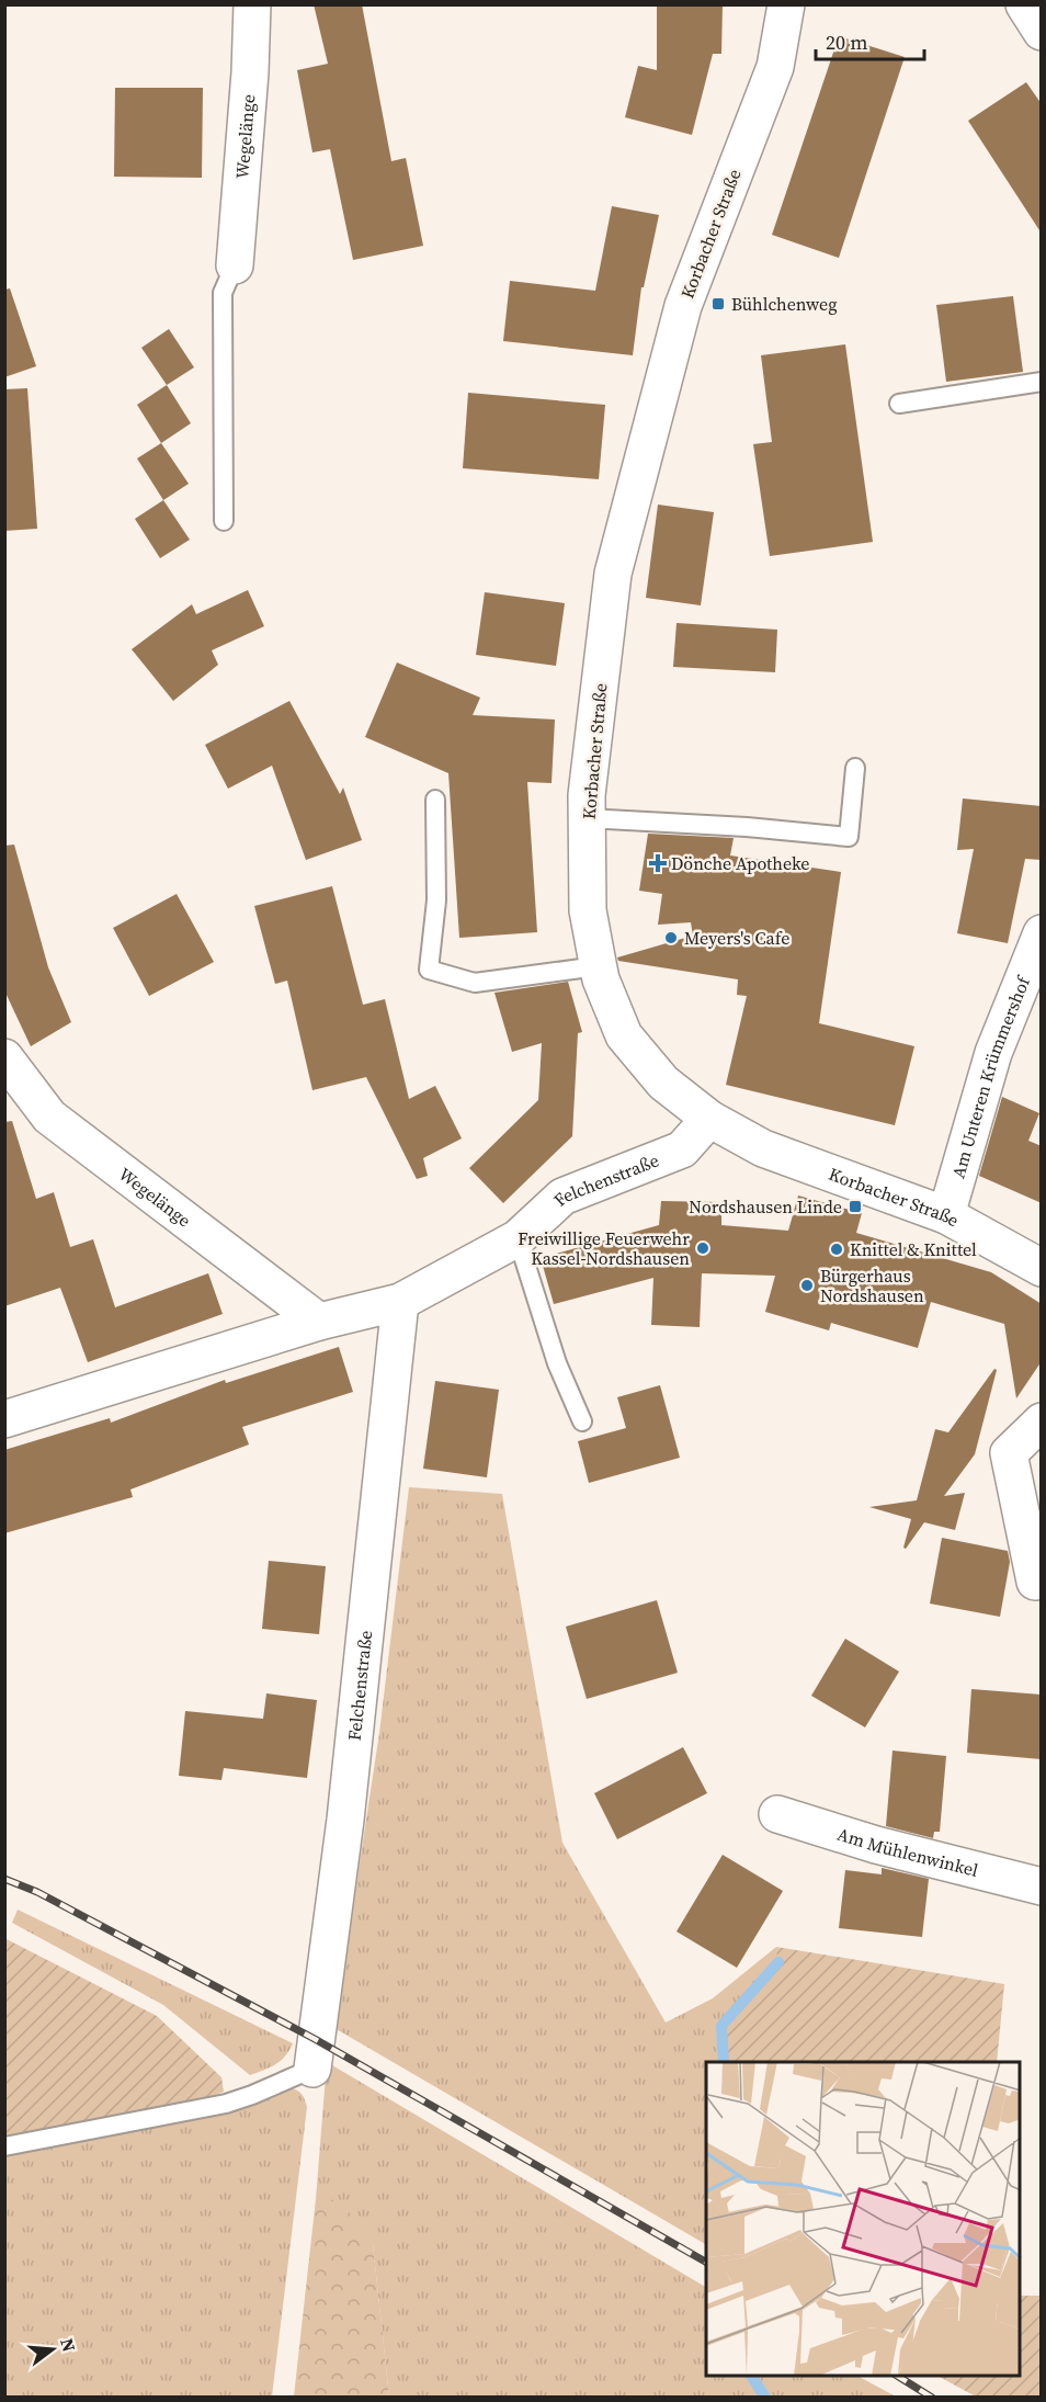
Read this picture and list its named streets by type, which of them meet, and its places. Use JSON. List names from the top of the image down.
{
  "streets": {
    "street": [
      "Wegelänge",
      "Korbacher Straße",
      "Am Unteren Krümmershof",
      "Felchenstraße",
      "Am Mühlenwinkel"
    ]
  },
  "crossings": [
    ["Wegelänge", "Felchenstraße"],
    ["Korbacher Straße", "Am Unteren Krümmershof"],
    ["Korbacher Straße", "Felchenstraße"]
  ],
  "places": {
    "transit": ["Bühlchenweg", "Nordshausen Linde"],
    "health": ["Dönche Apotheke"],
    "other": [
      "Meyers's Cafe",
      "Freiwillige Feuerwehr Kassel-Nordshausen",
      "Knittel & Knittel",
      "Bürgerhaus Nordshausen"
    ]
  },
  "scale_bar": "20 m",
  "north": "right"
}
